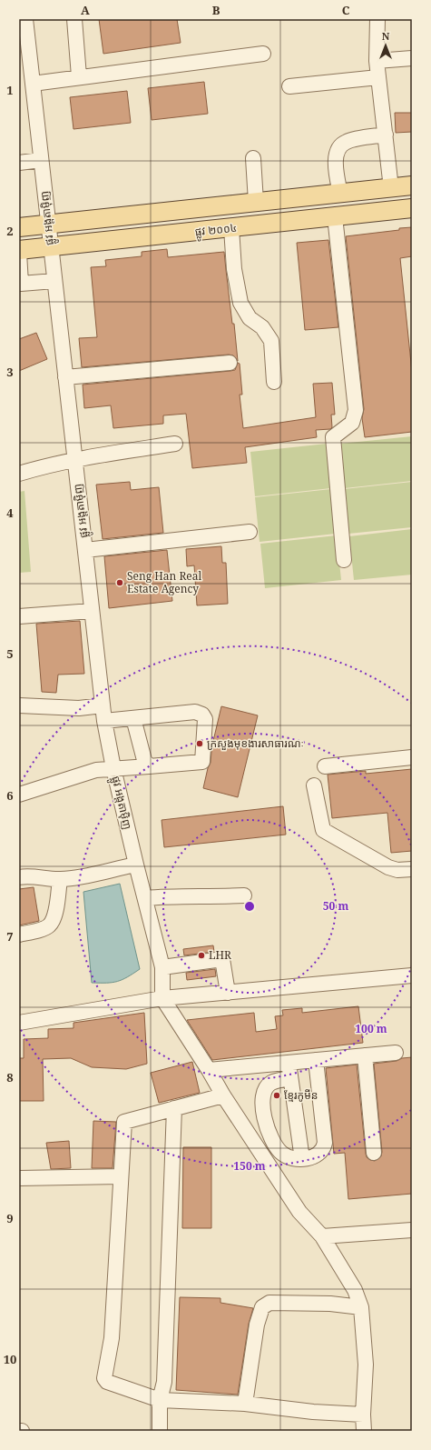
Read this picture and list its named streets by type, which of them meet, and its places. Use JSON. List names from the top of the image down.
{
  "streets": {
    "main road": ["ផ្លូវ ២០០៤"],
    "street": ["ផ្លូវ អង្តតាម៉ិញ"]
  },
  "crossings": [
    ["ផ្លូវ អង្តតាម៉ិញ", "ផ្លូវ ២០០៤"]
  ],
  "places": [
    "Seng Han Real Estate Agency",
    "ក្រសួងមុខងារសាធារណៈ",
    "LHR",
    "ខ្មែរកូមីន"
  ],
  "north": "top",
  "grid": {
    "columns": ["A", "B", "C"],
    "rows": [
      "1",
      "2",
      "3",
      "4",
      "5",
      "6",
      "7",
      "8",
      "9",
      "10"
    ]
  },
  "rings": ["50 m", "100 m", "150 m"]
}
